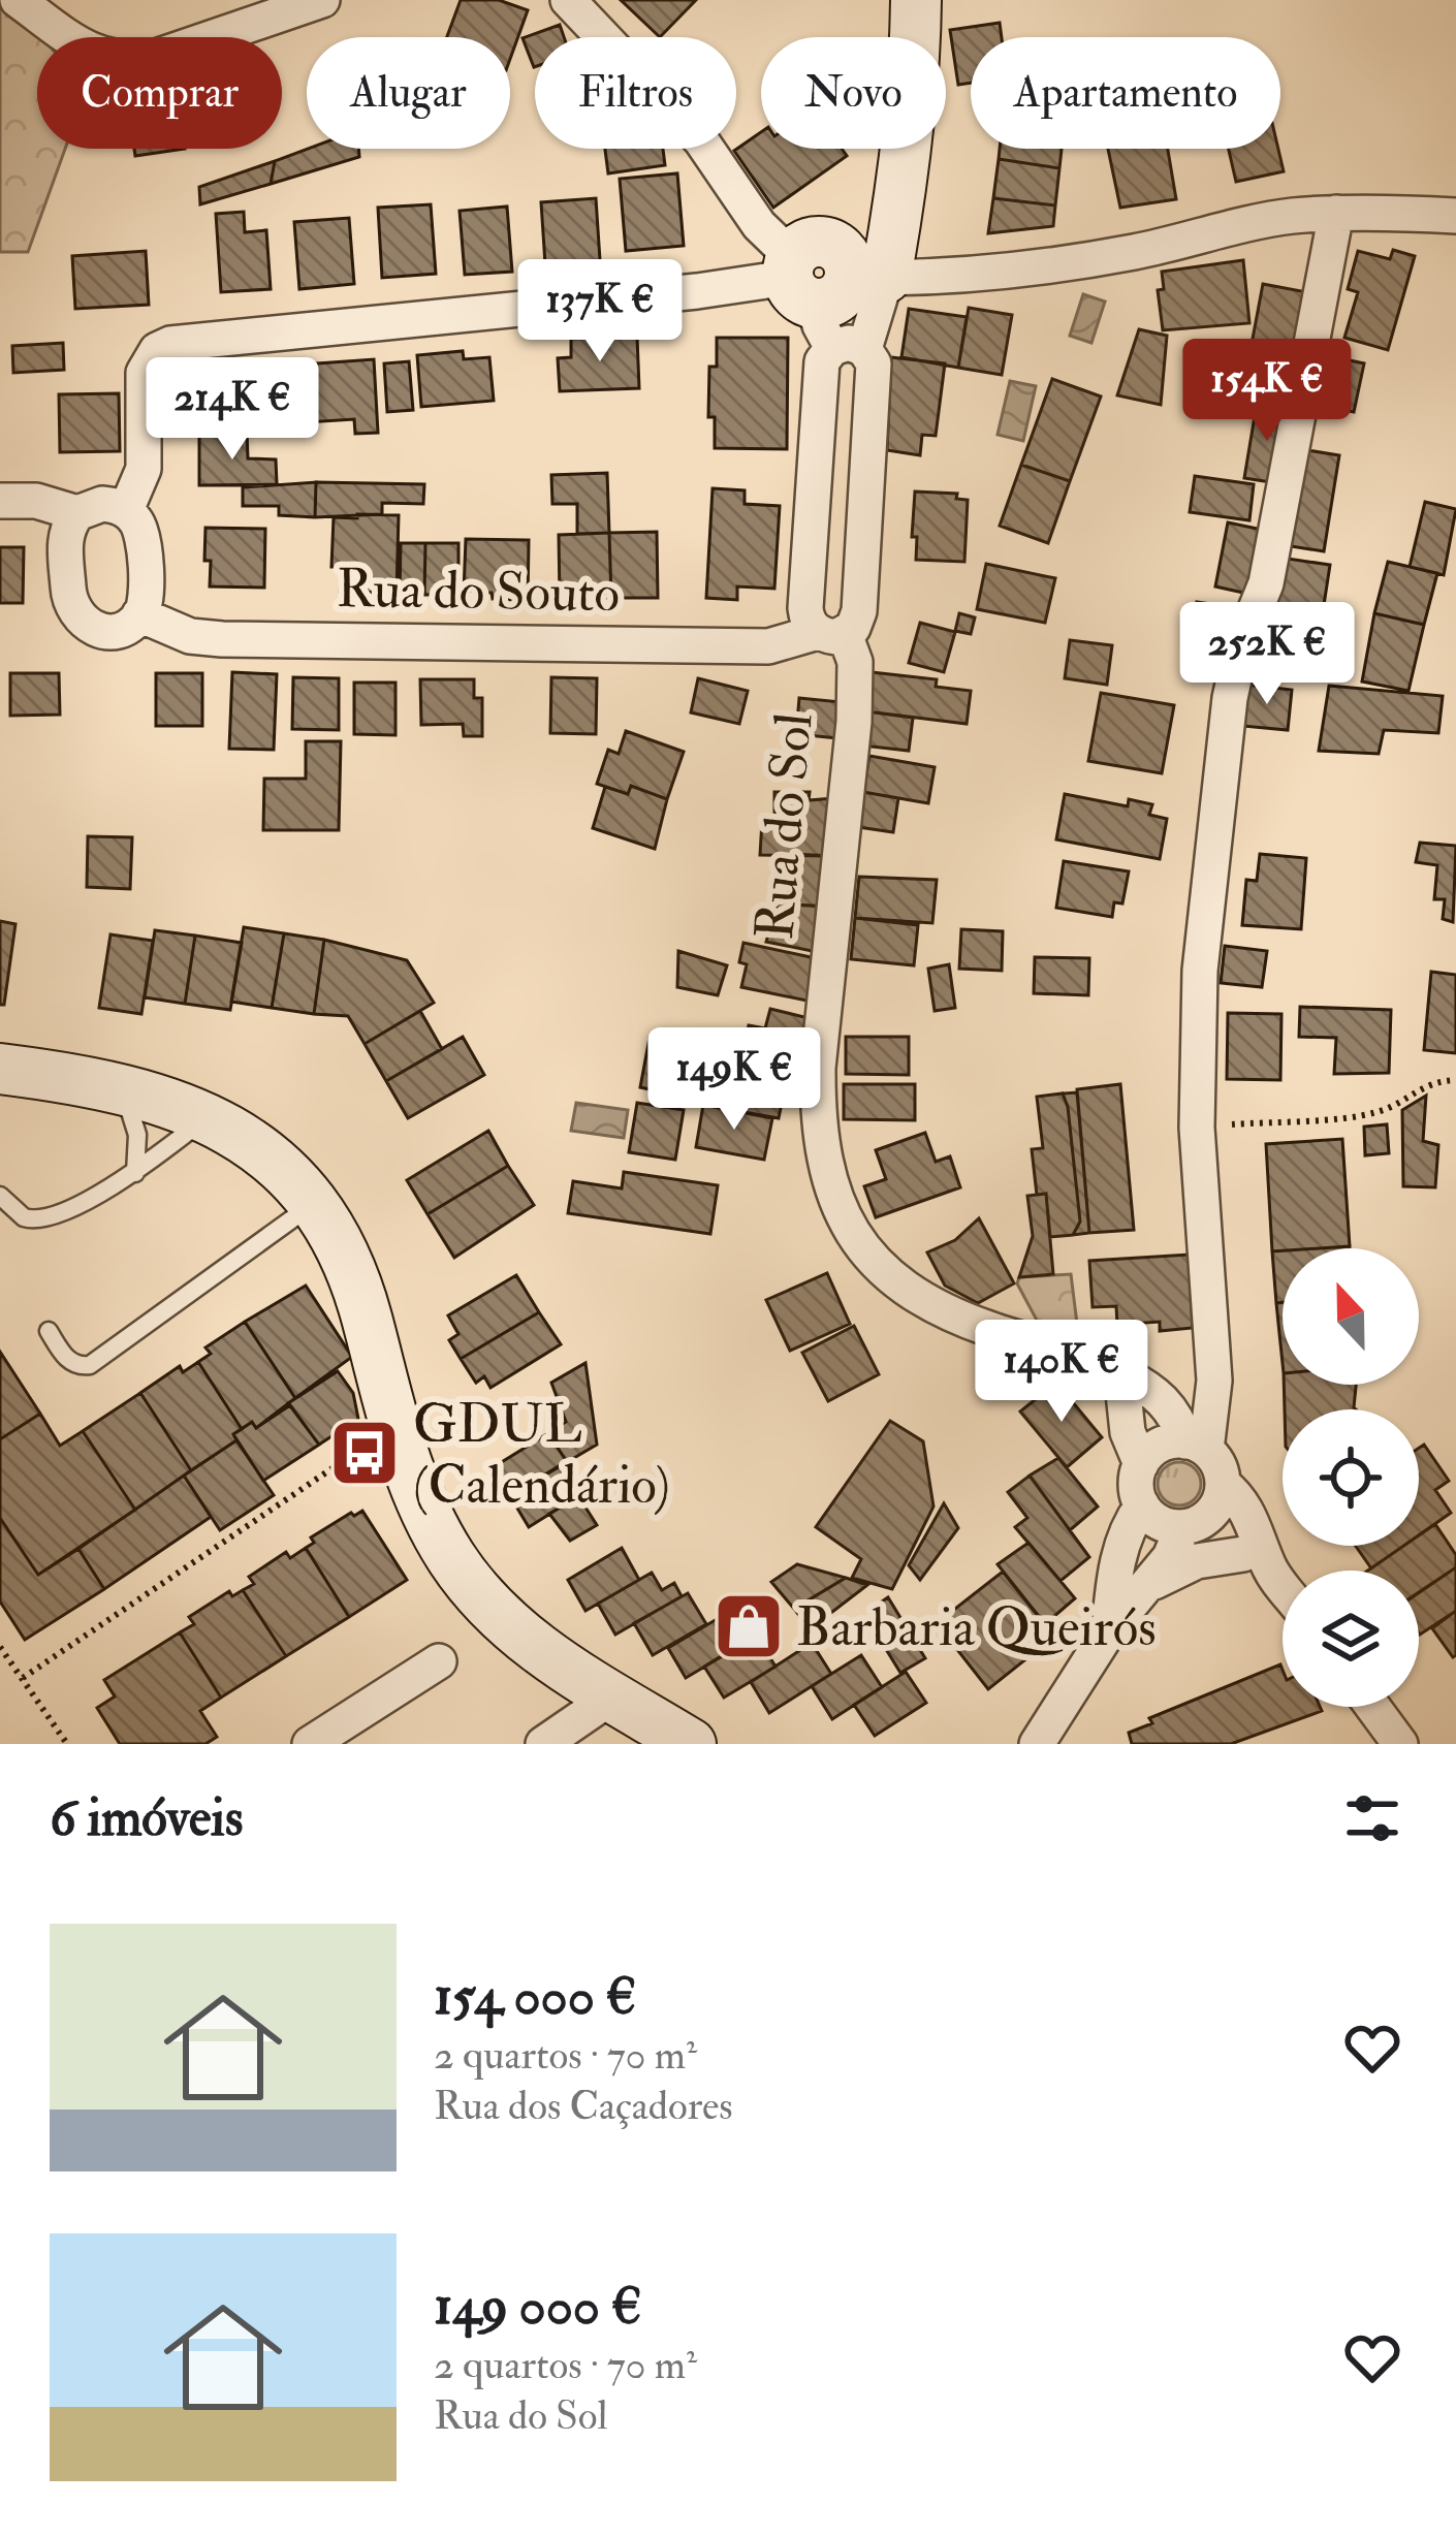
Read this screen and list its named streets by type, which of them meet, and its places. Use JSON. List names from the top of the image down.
{
  "streets": {
    "street": ["Rua do Souto", "Rua do Sol"]
  },
  "crossings": [
    ["Rua do Souto", "Rua do Sol"]
  ],
  "places": {
    "bus stop": ["GDUL (Calendário)"],
    "shop": ["Barbaria Queirós"]
  },
  "north": "top",
  "page": {
    "chip": [
      "Comprar",
      "Alugar",
      "Filtros",
      "Novo",
      "Apartamento"
    ],
    "price": [
      "137K €",
      "154K €",
      "214K €",
      "252K €",
      "149K €",
      "140K €"
    ],
    "heading": "6 imóveis",
    "list": [
      {
        "name": "154 000 €",
        "note": "2 quartos · 70 m² · Rua dos Caçadores"
      },
      {
        "name": "149 000 €",
        "note": "2 quartos · 70 m² · Rua do Sol"
      }
    ]
  }
}
